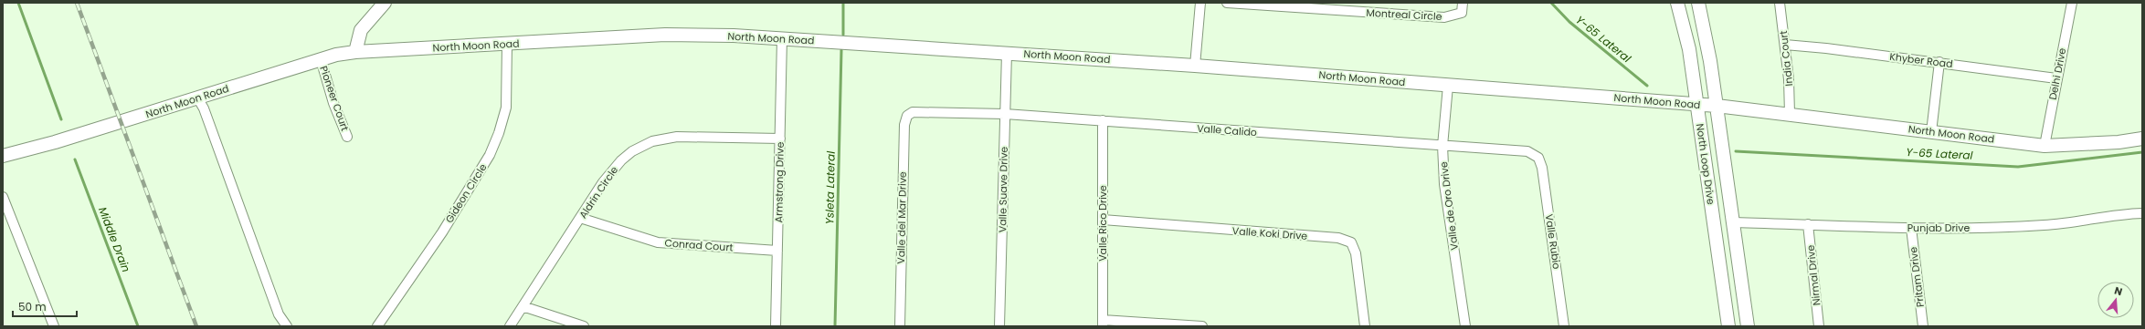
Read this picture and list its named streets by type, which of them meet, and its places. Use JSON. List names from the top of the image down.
{
  "streets": {
    "street": [
      "Montreal Circle",
      "North Moon Road",
      "India Court",
      "Khyber Road",
      "Delhi Drive",
      "Pioneer Court",
      "Valle Calido",
      "North Loop Drive",
      "Armstrong Drive",
      "Valle Suave Drive",
      "Aldrin Circle",
      "Gideon Circle",
      "Valle de Oro Drive",
      "Valle del Mar Drive",
      "Valle Rico Drive",
      "Punjab Drive",
      "Valle Koki Drive",
      "Valle Rubio",
      "Conrad Court",
      "Nirmal Drive",
      "Pritam Drive"
    ]
  },
  "crossings": [
    ["North Moon Road", "India Court"],
    ["North Moon Road", "Delhi Drive"],
    ["North Moon Road", "Pioneer Court"],
    ["North Moon Road", "North Loop Drive"],
    ["North Moon Road", "Armstrong Drive"],
    ["North Moon Road", "Valle Suave Drive"],
    ["North Moon Road", "Gideon Circle"],
    ["North Moon Road", "Valle de Oro Drive"],
    ["India Court", "Khyber Road"],
    ["Khyber Road", "Delhi Drive"],
    ["Valle Calido", "Valle Suave Drive"],
    ["Valle Calido", "Valle de Oro Drive"],
    ["Valle Calido", "Valle del Mar Drive"],
    ["Valle Calido", "Valle Rico Drive"],
    ["Valle Calido", "Valle Rubio"],
    ["North Loop Drive", "Punjab Drive"],
    ["Armstrong Drive", "Aldrin Circle"],
    ["Armstrong Drive", "Conrad Court"],
    ["Aldrin Circle", "Conrad Court"],
    ["Valle Rico Drive", "Valle Koki Drive"],
    ["Punjab Drive", "Nirmal Drive"],
    ["Punjab Drive", "Pritam Drive"]
  ],
  "water": ["Y-65 Lateral", "Ysleta Lateral", "Middle Drain"],
  "scale_bar": "50 m",
  "north": "top"
}
